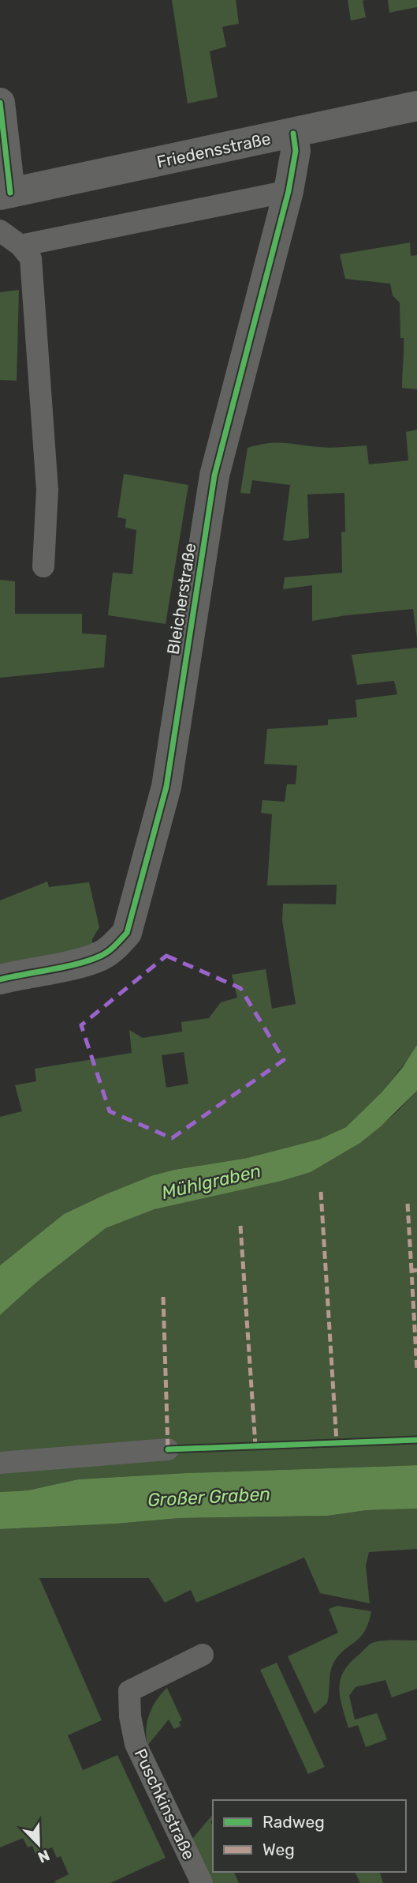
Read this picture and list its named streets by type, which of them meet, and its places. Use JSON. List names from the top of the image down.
{
  "streets": {
    "street": ["Friedensstraße", "Bleicherstraße"],
    "lane": ["Puschkinstraße"]
  },
  "crossings": [
    ["Friedensstraße", "Bleicherstraße"]
  ],
  "water": ["Mühlgraben", "Großer Graben"],
  "legend": ["Radweg", "Weg"],
  "north": "bottom right"
}
